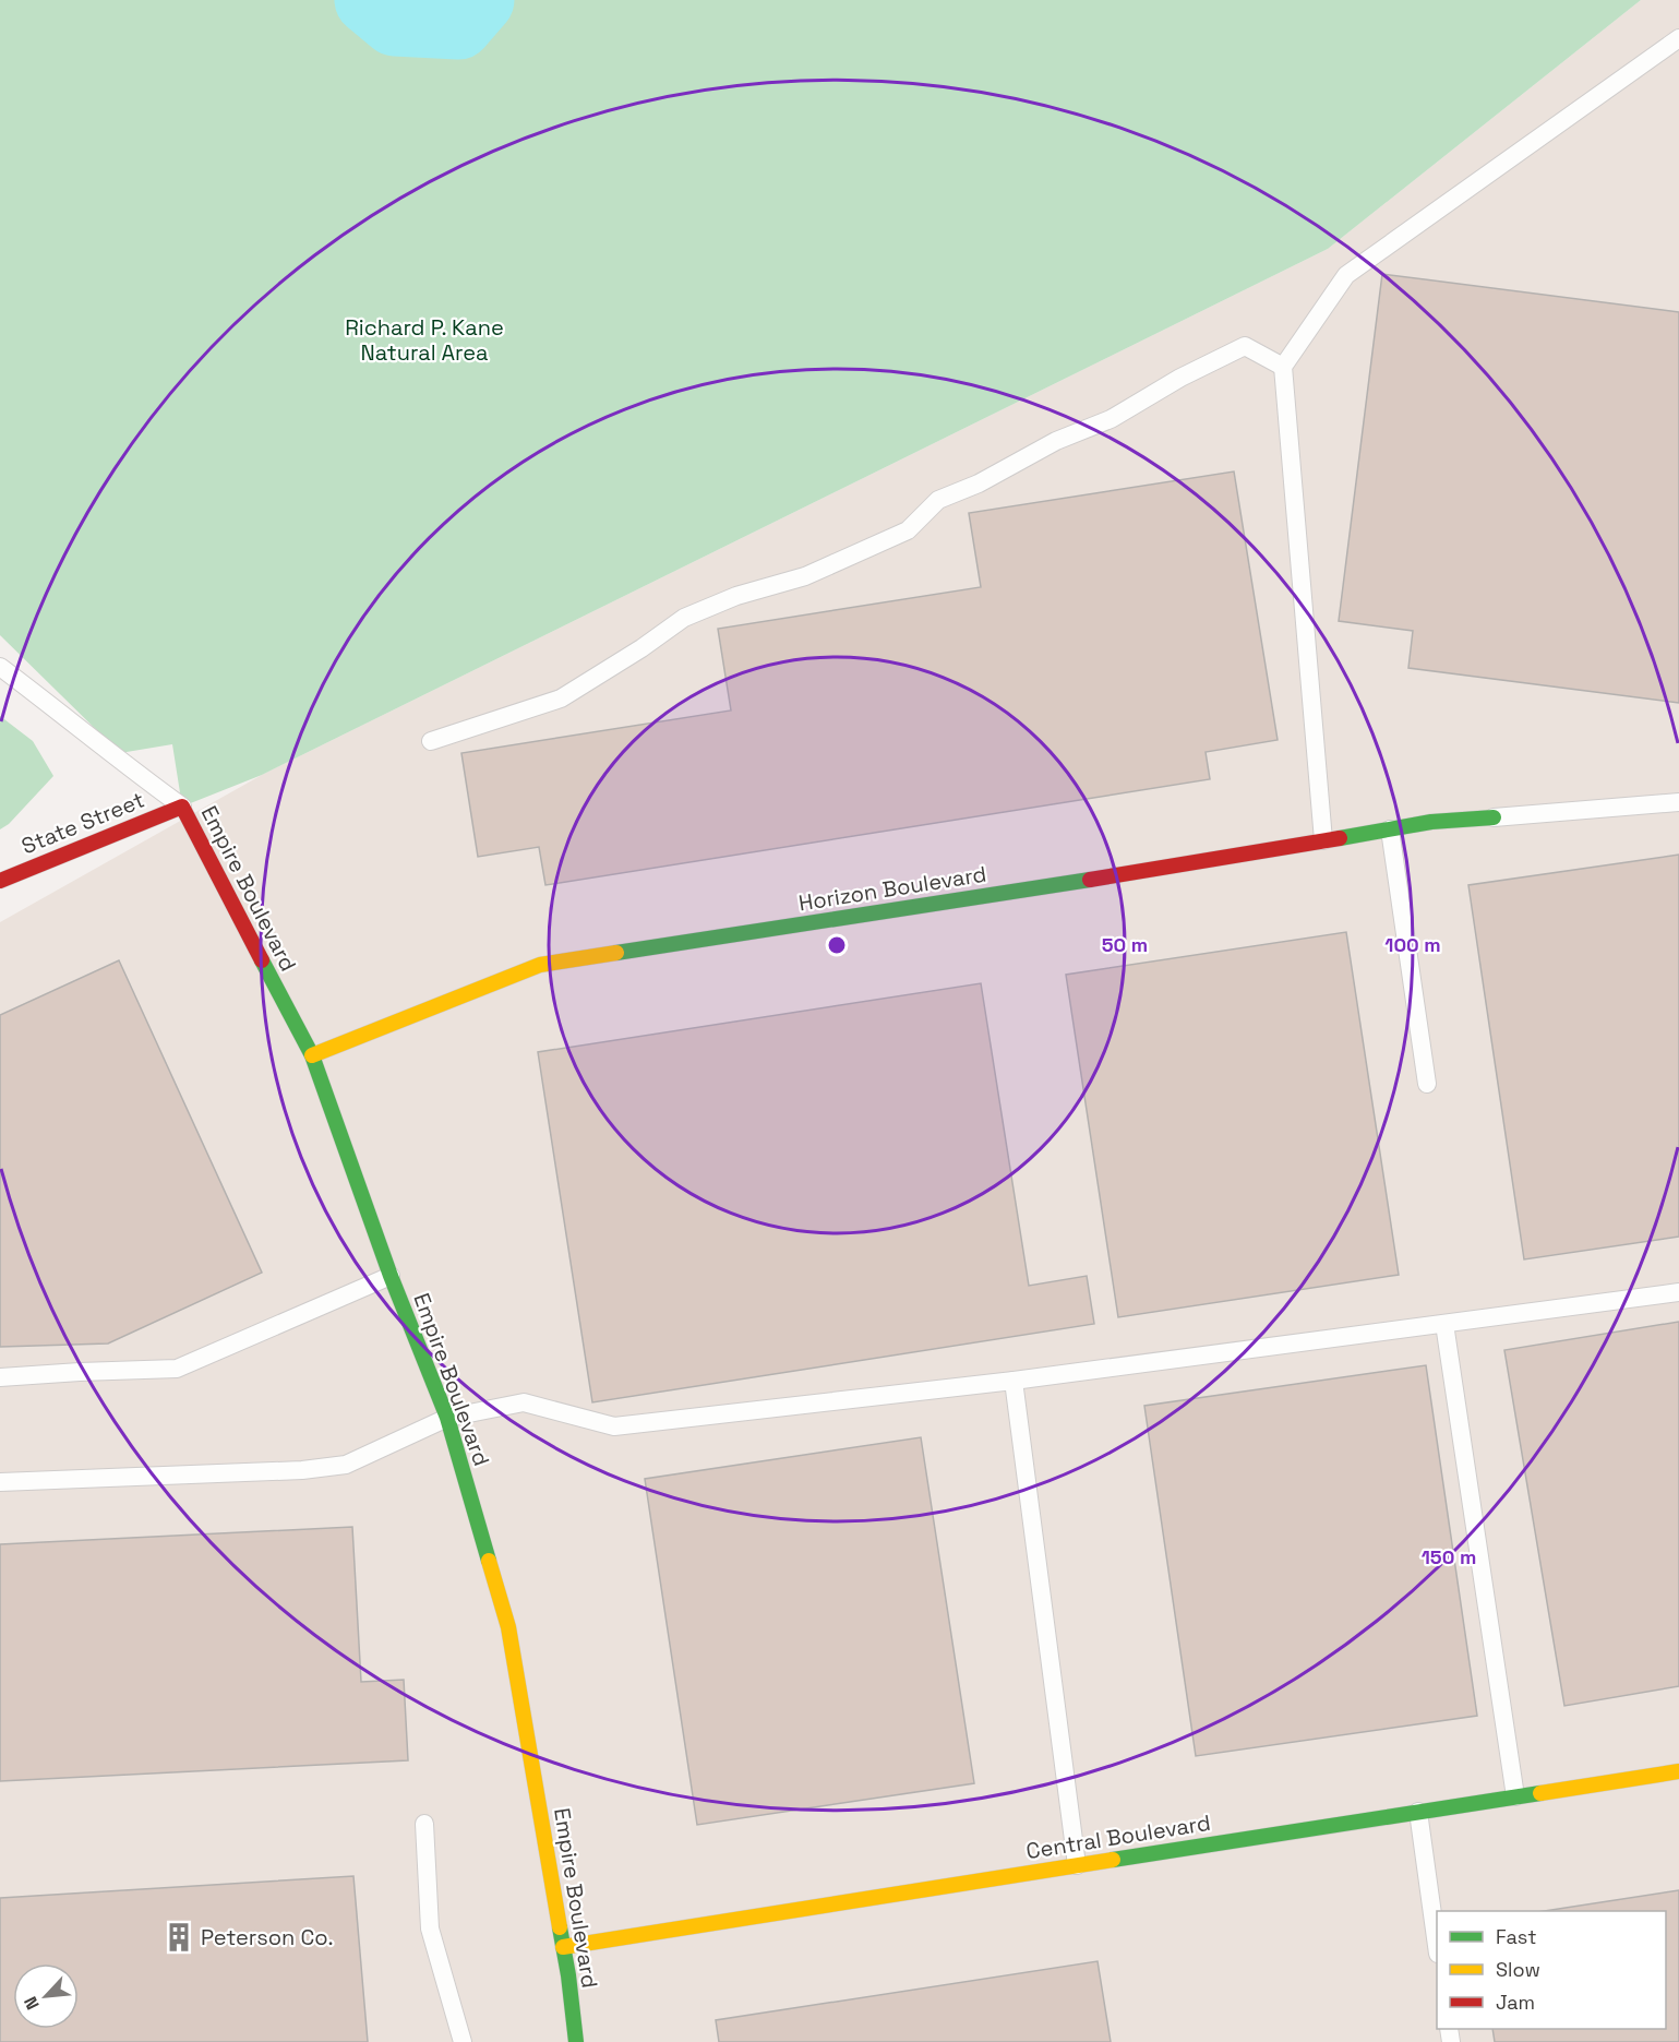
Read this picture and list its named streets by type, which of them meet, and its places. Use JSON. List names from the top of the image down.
{
  "streets": {
    "street": [
      "State Street",
      "Empire Boulevard",
      "Horizon Boulevard",
      "Central Boulevard"
    ]
  },
  "crossings": [
    ["State Street", "Empire Boulevard"],
    ["Empire Boulevard", "Horizon Boulevard"],
    ["Empire Boulevard", "Central Boulevard"]
  ],
  "parks": ["Richard P. Kane Natural Area"],
  "places": {
    "building": ["Peterson Co."]
  },
  "legend": ["Fast", "Slow", "Jam"],
  "north": "bottom left",
  "rings": ["50 m", "100 m", "150 m"]
}
